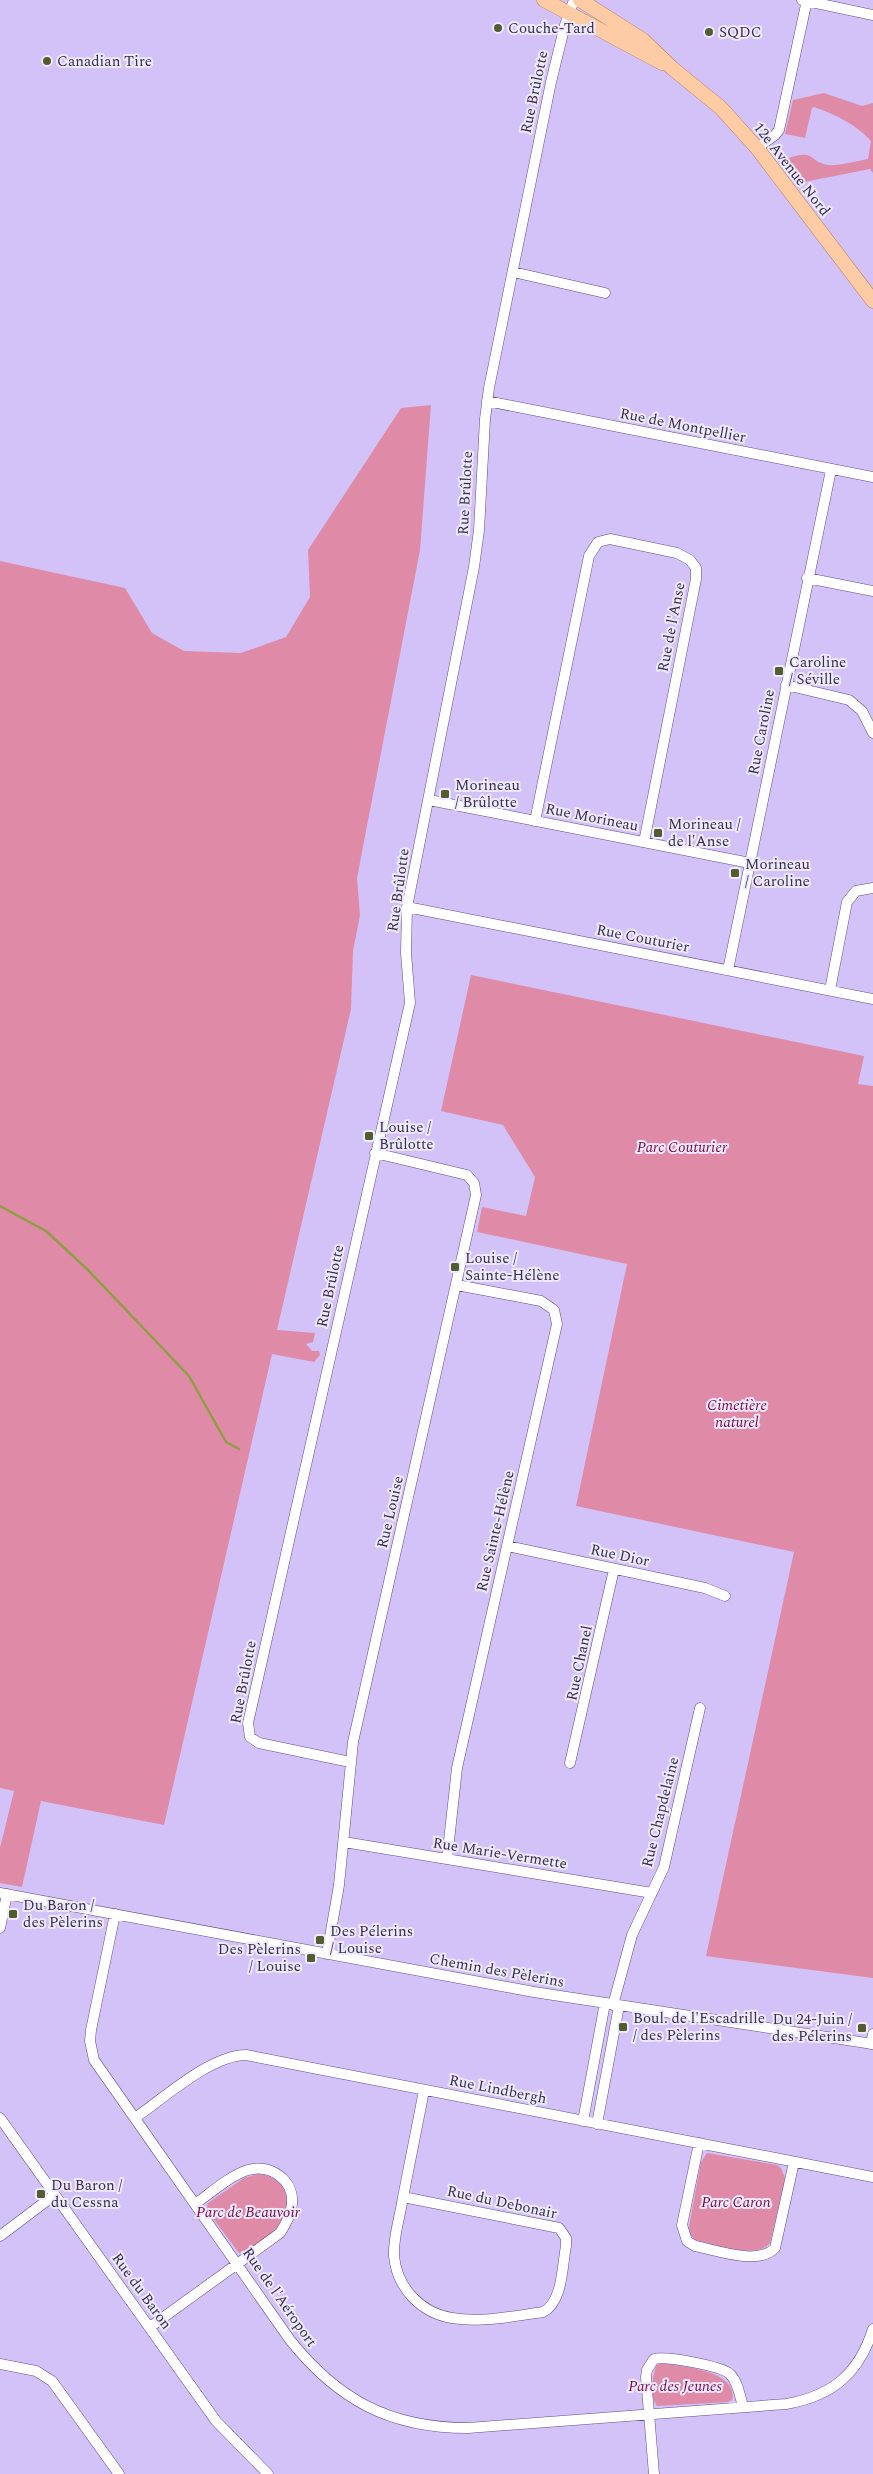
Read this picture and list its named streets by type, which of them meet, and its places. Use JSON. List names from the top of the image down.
{
  "streets": {
    "main road": ["12e Avenue Nord"],
    "street": [
      "Rue Brûlotte",
      "Rue de Montpellier",
      "Rue de l'Anse",
      "Rue Caroline",
      "Rue Morineau",
      "Rue Couturier",
      "Rue Louise",
      "Rue Sainte-Hélène",
      "Rue Dior",
      "Rue Chanel",
      "Rue Chapdelaine",
      "Rue Marie-Vermette",
      "Chemin des Pèlerins",
      "Rue Lindbergh",
      "Rue du Debonair",
      "Rue du Baron",
      "Rue de l'Aéroport"
    ]
  },
  "crossings": [
    ["Rue Brûlotte", "12e Avenue Nord"],
    ["Rue Brûlotte", "Rue de Montpellier"],
    ["Rue Brûlotte", "Rue Morineau"],
    ["Rue Brûlotte", "Rue Couturier"],
    ["Rue Brûlotte", "Rue Louise"],
    ["Rue de Montpellier", "Rue Caroline"],
    ["Rue de l'Anse", "Rue Morineau"],
    ["Rue Caroline", "Rue Morineau"],
    ["Rue Caroline", "Rue Couturier"],
    ["Rue Louise", "Rue Sainte-Hélène"],
    ["Rue Louise", "Rue Marie-Vermette"],
    ["Rue Louise", "Chemin des Pèlerins"],
    ["Rue Sainte-Hélène", "Rue Dior"],
    ["Rue Sainte-Hélène", "Rue Marie-Vermette"],
    ["Rue Dior", "Rue Chanel"],
    ["Rue Chapdelaine", "Rue Marie-Vermette"],
    ["Rue Chapdelaine", "Chemin des Pèlerins"],
    ["Chemin des Pèlerins", "Rue de l'Aéroport"],
    ["Rue Lindbergh", "Rue du Debonair"],
    ["Rue Lindbergh", "Rue de l'Aéroport"]
  ],
  "parks": [
    "Parc Couturier",
    "Cimetière naturel",
    "Parc Caron",
    "Parc de Beauvoir",
    "Parc des Jeunes"
  ],
  "places": {
    "other": ["Couche-Tard", "SQDC", "Canadian Tire"],
    "transit": [
      "Caroline / Séville",
      "Morineau / Brûlotte",
      "Morineau / de l'Anse",
      "Morineau / Caroline",
      "Louise / Brûlotte",
      "Louise / Sainte-Hélène",
      "Du Baron / des Pèlerins",
      "Des Pélerins / Louise",
      "Des Pèlerins / Louise",
      "Boul. de l'Escadrille / des Pèlerins",
      "Du 24-Juin / des Pélerins",
      "Du Baron / du Cessna"
    ]
  }
}
